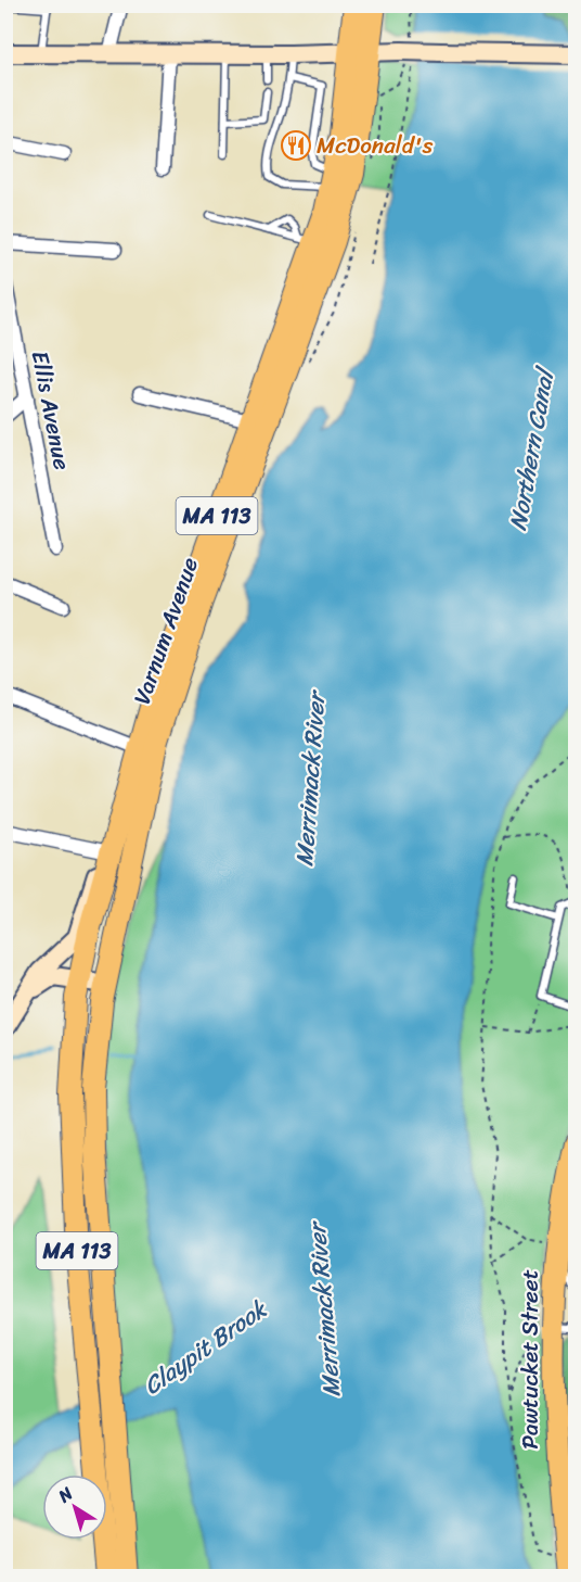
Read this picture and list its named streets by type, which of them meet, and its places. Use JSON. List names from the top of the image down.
{
  "streets": {
    "main road": ["MA 113", "Varnum Avenue", "Pawtucket Street"],
    "street": ["Ellis Avenue"]
  },
  "crossings": [
    ["MA 113", "Varnum Avenue"]
  ],
  "water": ["Northern Canal", "Merrimack River", "Claypit Brook"],
  "places": {
    "restaurant": ["McDonald's"]
  },
  "north": "top left"
}
